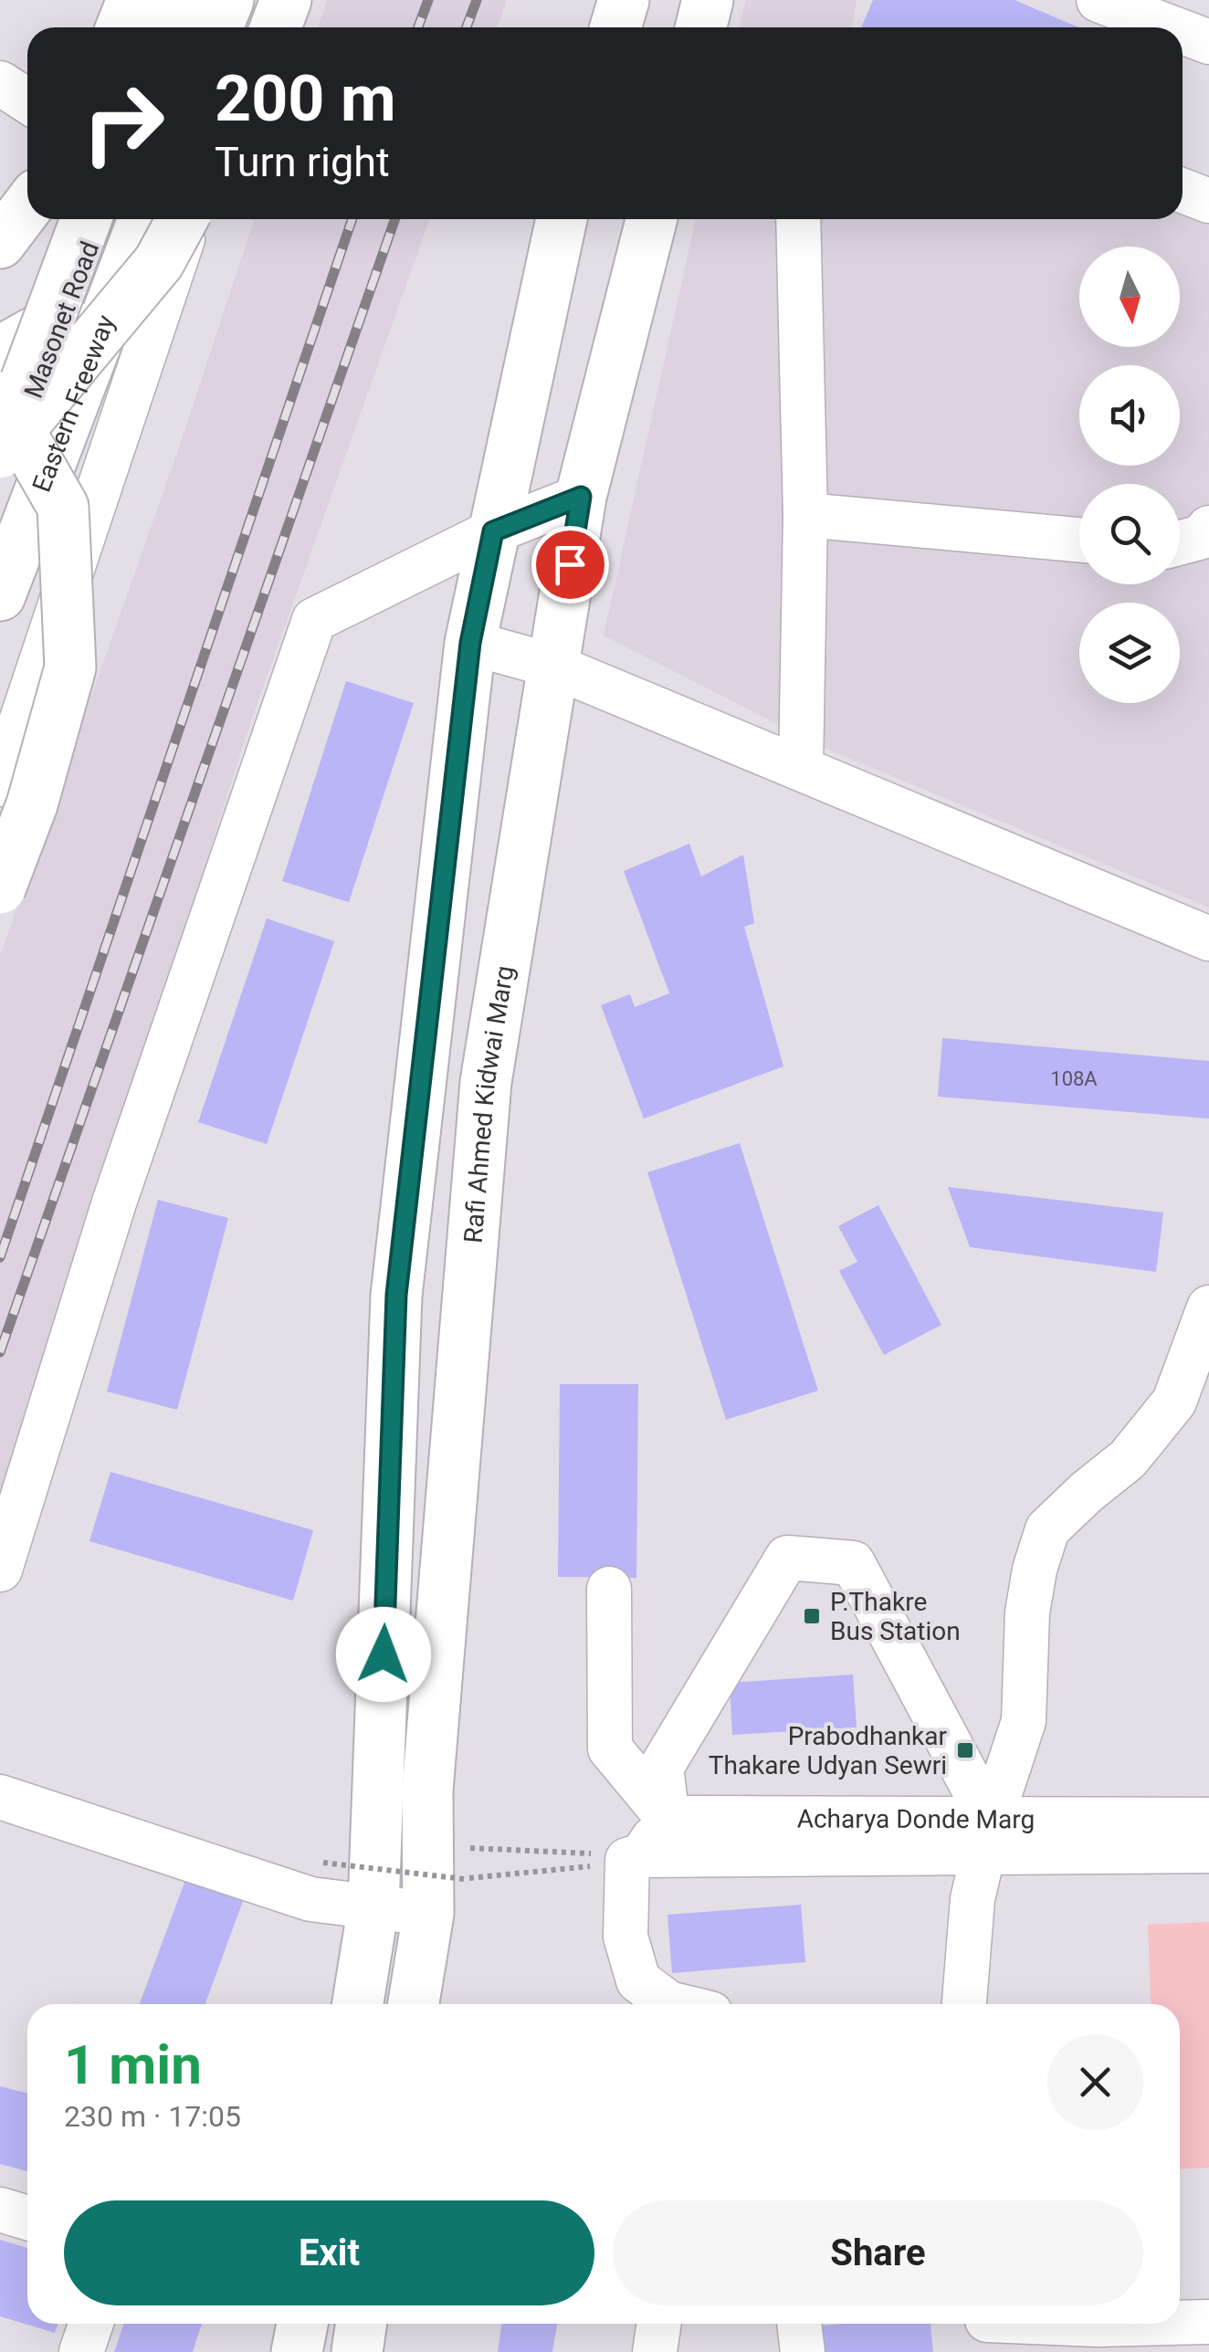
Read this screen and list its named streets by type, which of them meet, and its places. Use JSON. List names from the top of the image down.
{
  "streets": {
    "main road": ["Eastern Freeway", "Rafi Ahmed Kidwai Marg"],
    "street": ["Masonet Road", "Acharya Donde Marg"]
  },
  "places": {
    "transit": ["P.Thakre Bus Station", "Prabodhankar Thakare Udyan Sewri"]
  },
  "house_numbers": ["108A"],
  "north": "bottom",
  "page": {
    "turn": ["200 m", "Turn right"],
    "heading": ["1 min", "230 m · 17:05"],
    "buttons": ["Exit", "Share"]
  }
}
